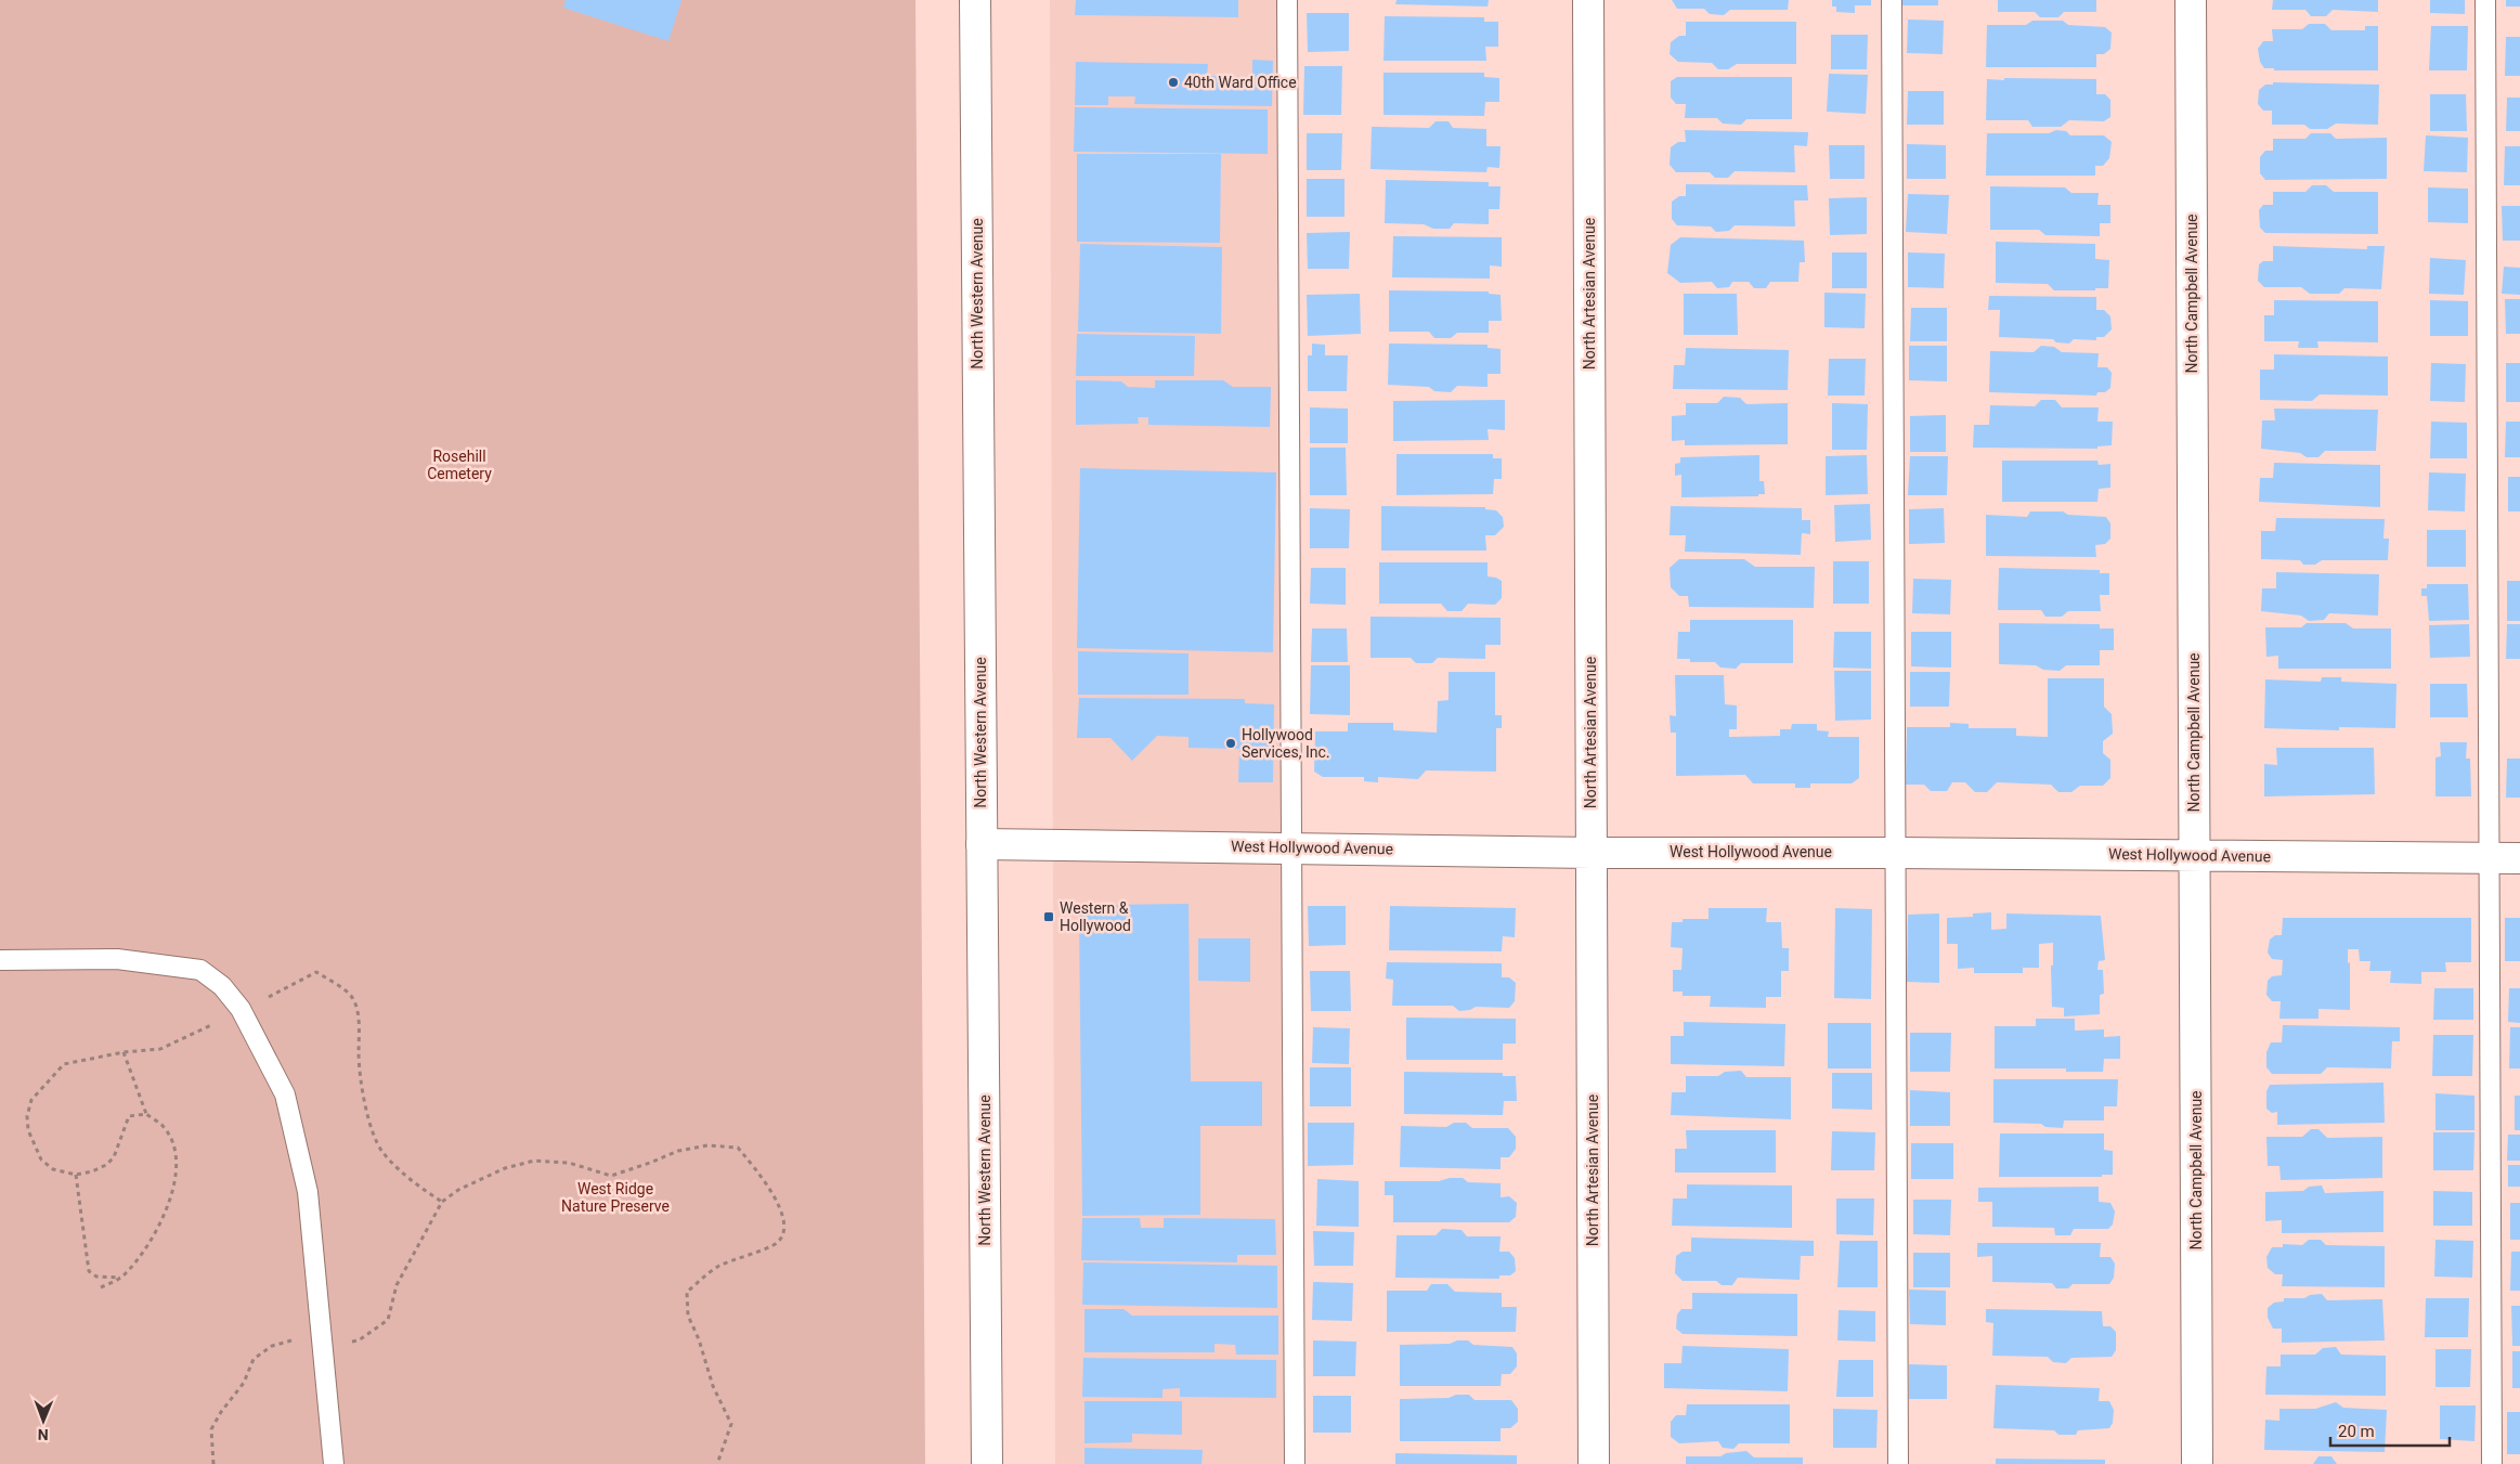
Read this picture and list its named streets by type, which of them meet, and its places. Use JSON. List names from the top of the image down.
{
  "streets": {
    "street": [
      "North Western Avenue",
      "North Artesian Avenue",
      "North Campbell Avenue",
      "West Hollywood Avenue"
    ]
  },
  "crossings": [
    ["North Western Avenue", "West Hollywood Avenue"],
    ["North Artesian Avenue", "West Hollywood Avenue"],
    ["North Campbell Avenue", "West Hollywood Avenue"]
  ],
  "parks": ["Rosehill Cemetery", "West Ridge Nature Preserve"],
  "places": {
    "other": ["40th Ward Office", "Hollywood Services, Inc."],
    "transit": ["Western & Hollywood"]
  },
  "scale_bar": "20 m",
  "north": "bottom"
}
